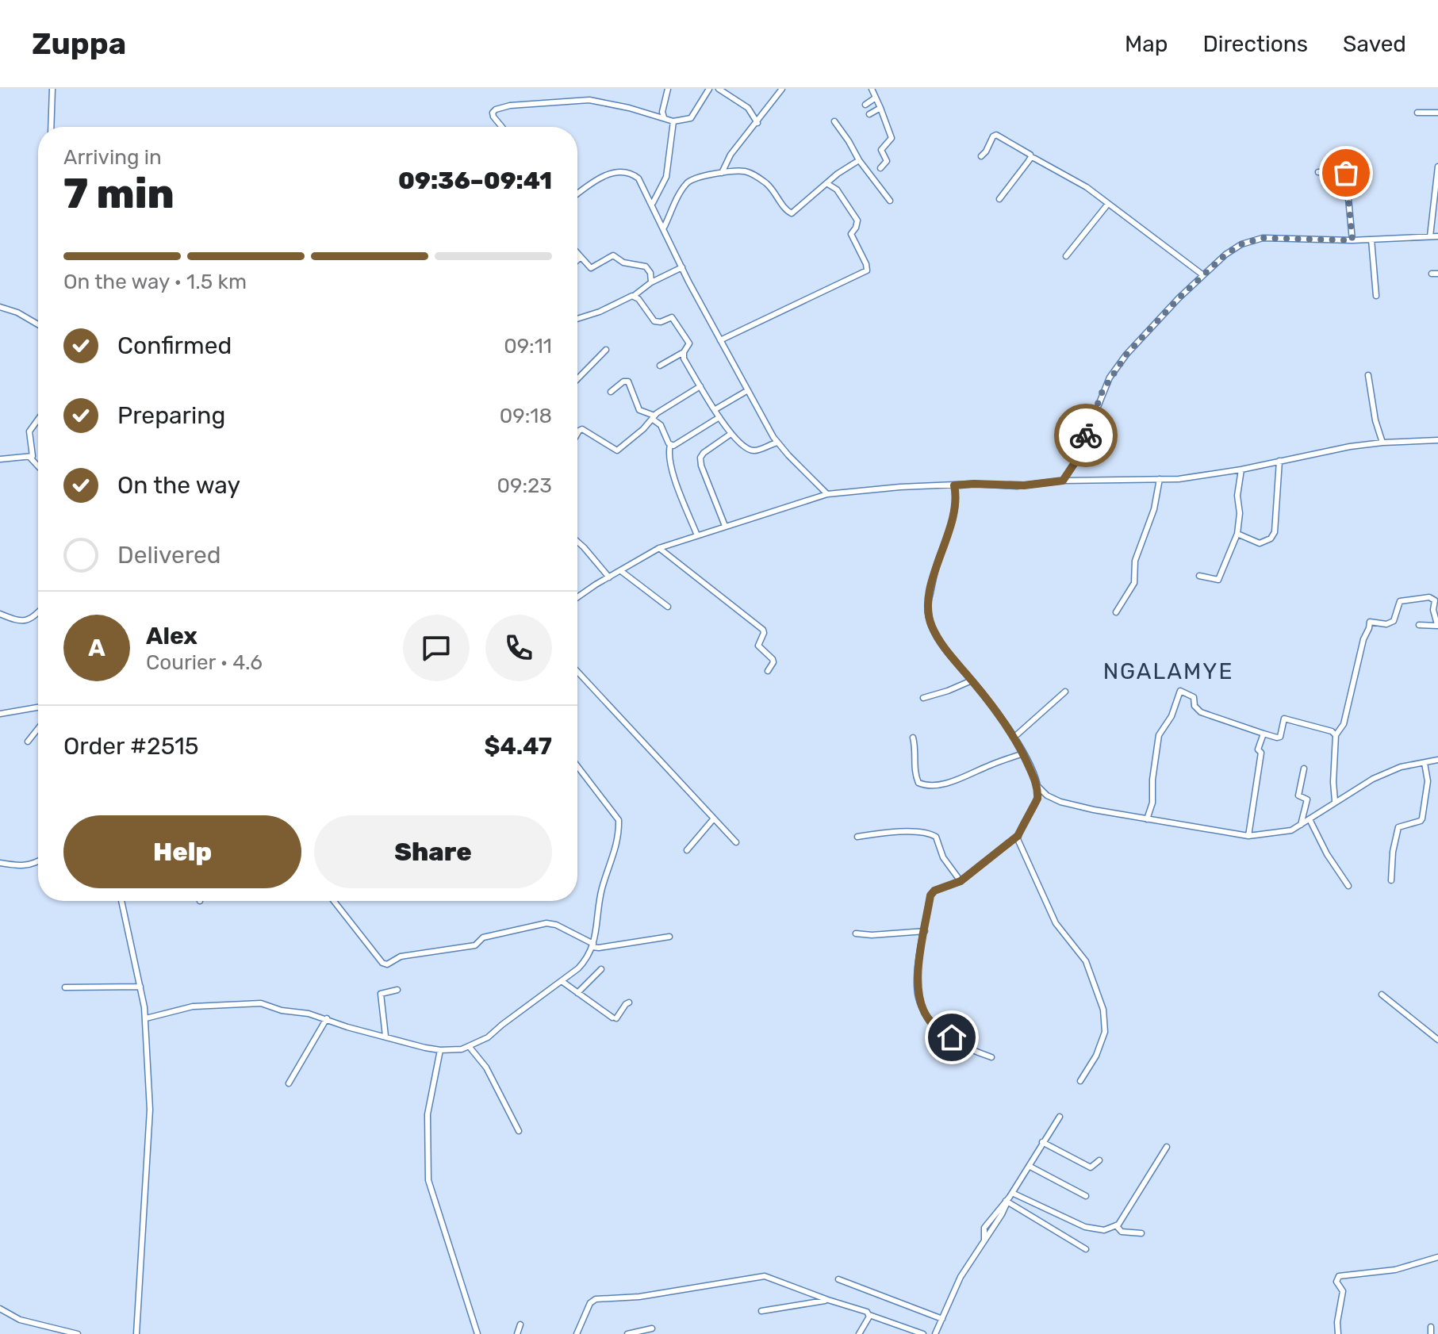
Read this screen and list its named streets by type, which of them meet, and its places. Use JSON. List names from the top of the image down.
{
  "districts": ["NGALAMYE"],
  "page": {
    "header": "Zuppa",
    "nav": ["Map", "Directions", "Saved"],
    "heading": ["7 min", "Arriving in", "09:36–09:41"],
    "panel": [
      "Alex",
      "Courier · 4.6",
      "Order #2515",
      "$4.47"
    ],
    "bar": "On the way · 1.5 km",
    "list": [
      ["Confirmed", "09:11"],
      ["Preparing", "09:18"],
      ["On the way", "09:23"],
      "Delivered"
    ],
    "round": "A",
    "buttons": ["Help", "Share"]
  }
}
